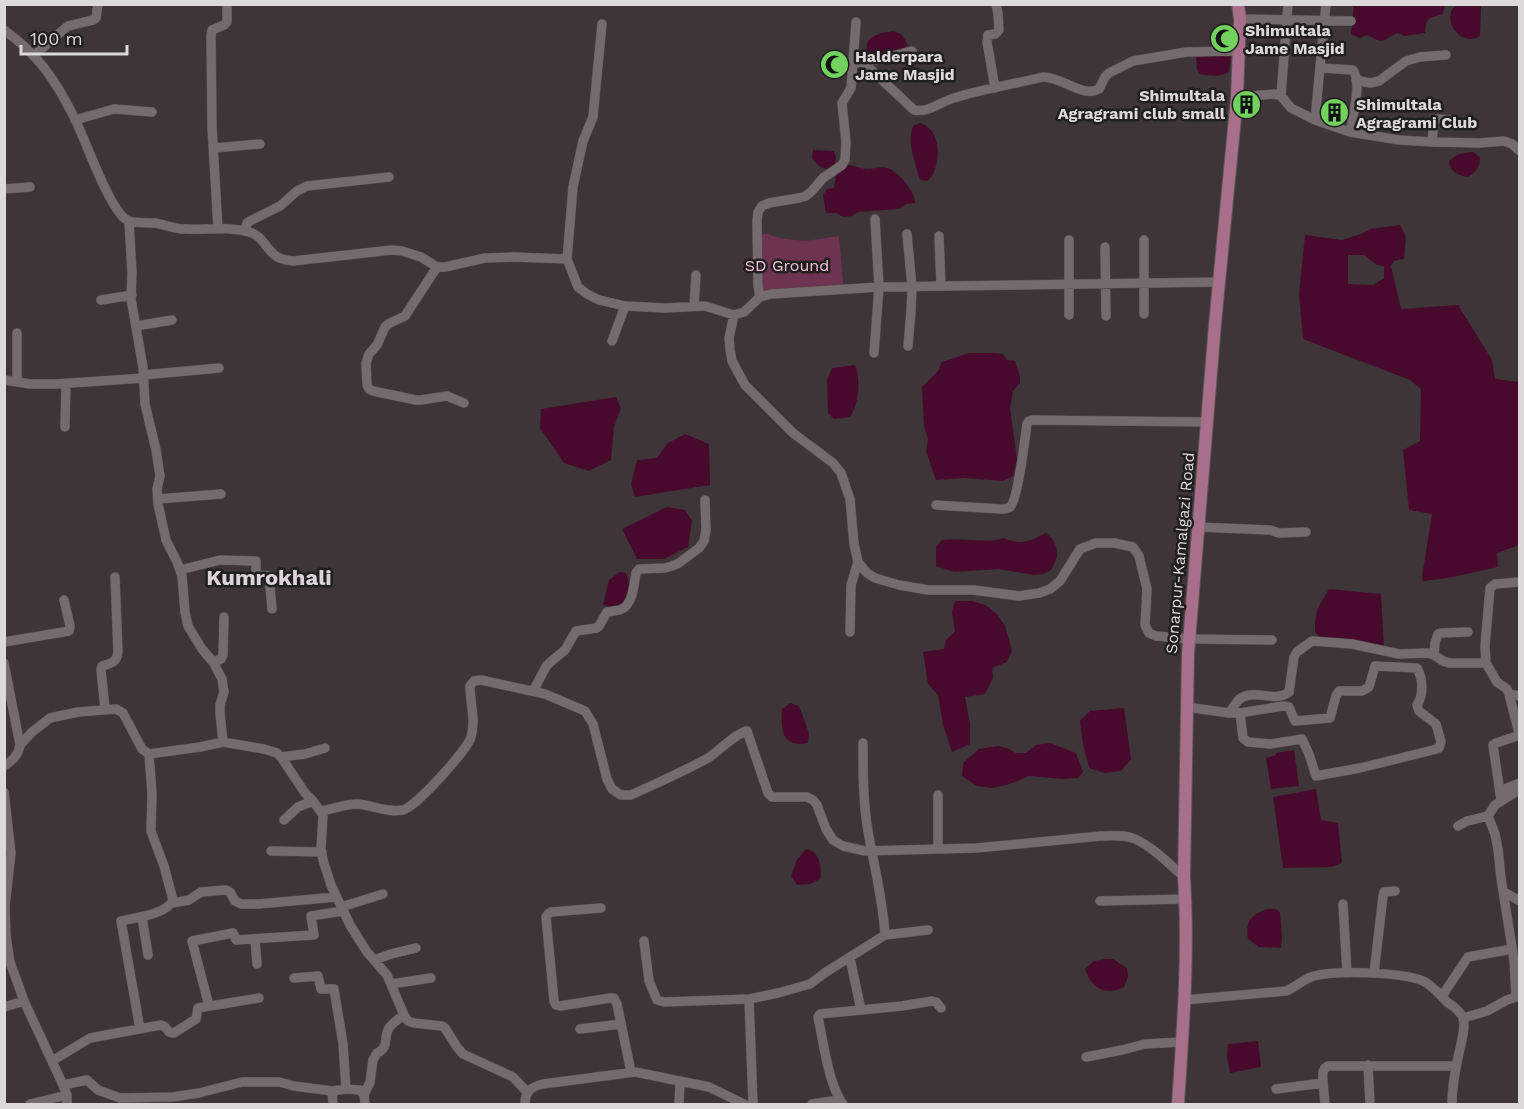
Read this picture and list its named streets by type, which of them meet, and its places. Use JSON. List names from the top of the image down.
{
  "streets": {
    "main road": ["Sonarpur-Kamalgazi Road"]
  },
  "districts": ["Kumrokhali"],
  "parks": ["SD Ground"],
  "places": {
    "mosque": ["Shimultala Jame Masjid", "Halderpara Jame Masjid"],
    "building": ["Shimultala Agragrami club small", "Shimultala Agragrami Club"]
  },
  "scale_bar": "100 m"
}
